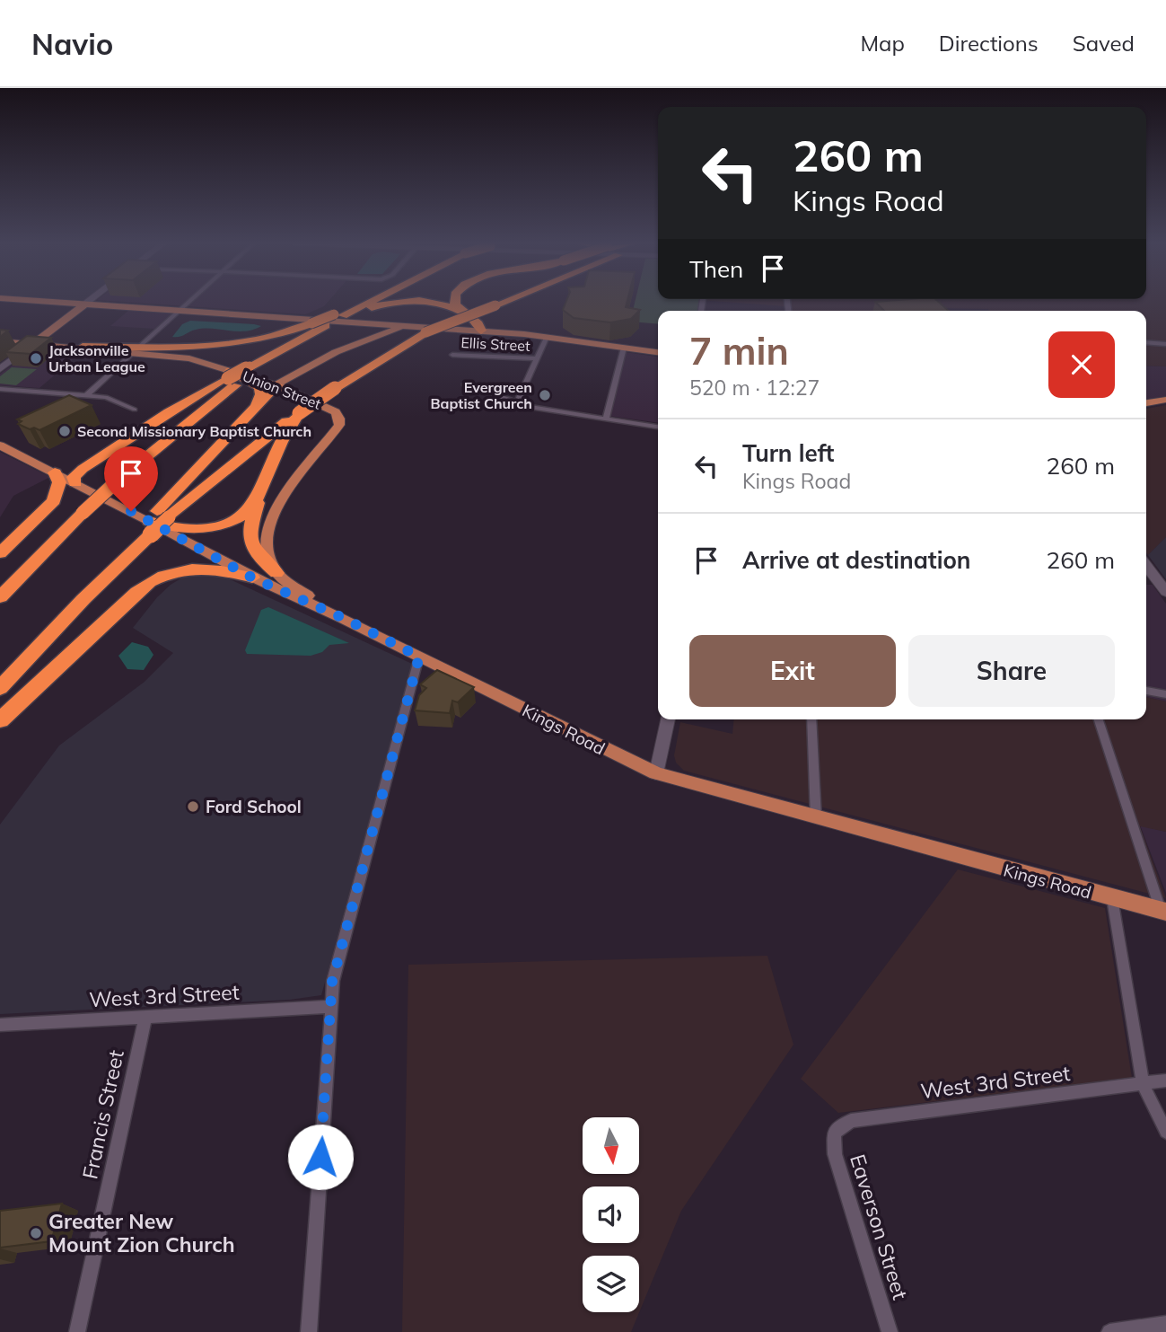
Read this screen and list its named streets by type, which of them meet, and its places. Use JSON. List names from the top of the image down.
{
  "streets": {
    "main road": ["Union Street", "Kings Road"],
    "street": [
      "Ellis Street",
      "West 3rd Street",
      "Francis Street",
      "Eaverson Street"
    ]
  },
  "crossings": [
    ["West 3rd Street", "Francis Street"],
    ["West 3rd Street", "Eaverson Street"]
  ],
  "places": [
    "Jacksonville Urban League",
    "Evergreen Baptist Church",
    "Second Missionary Baptist Church",
    "Ford School",
    "Greater New Mount Zion Church"
  ],
  "north": "bottom",
  "page": {
    "header": "Navio",
    "nav": ["Map", "Directions", "Saved"],
    "turn": ["260 m", "Kings Road"],
    "then": "Then",
    "heading": ["7 min", "520 m · 12:27"],
    "list": [
      {
        "name": "Turn left",
        "note": "Kings Road",
        "value": "260 m"
      },
      {
        "name": "Arrive at destination",
        "value": "260 m"
      }
    ],
    "buttons": ["Exit", "Share"]
  }
}
